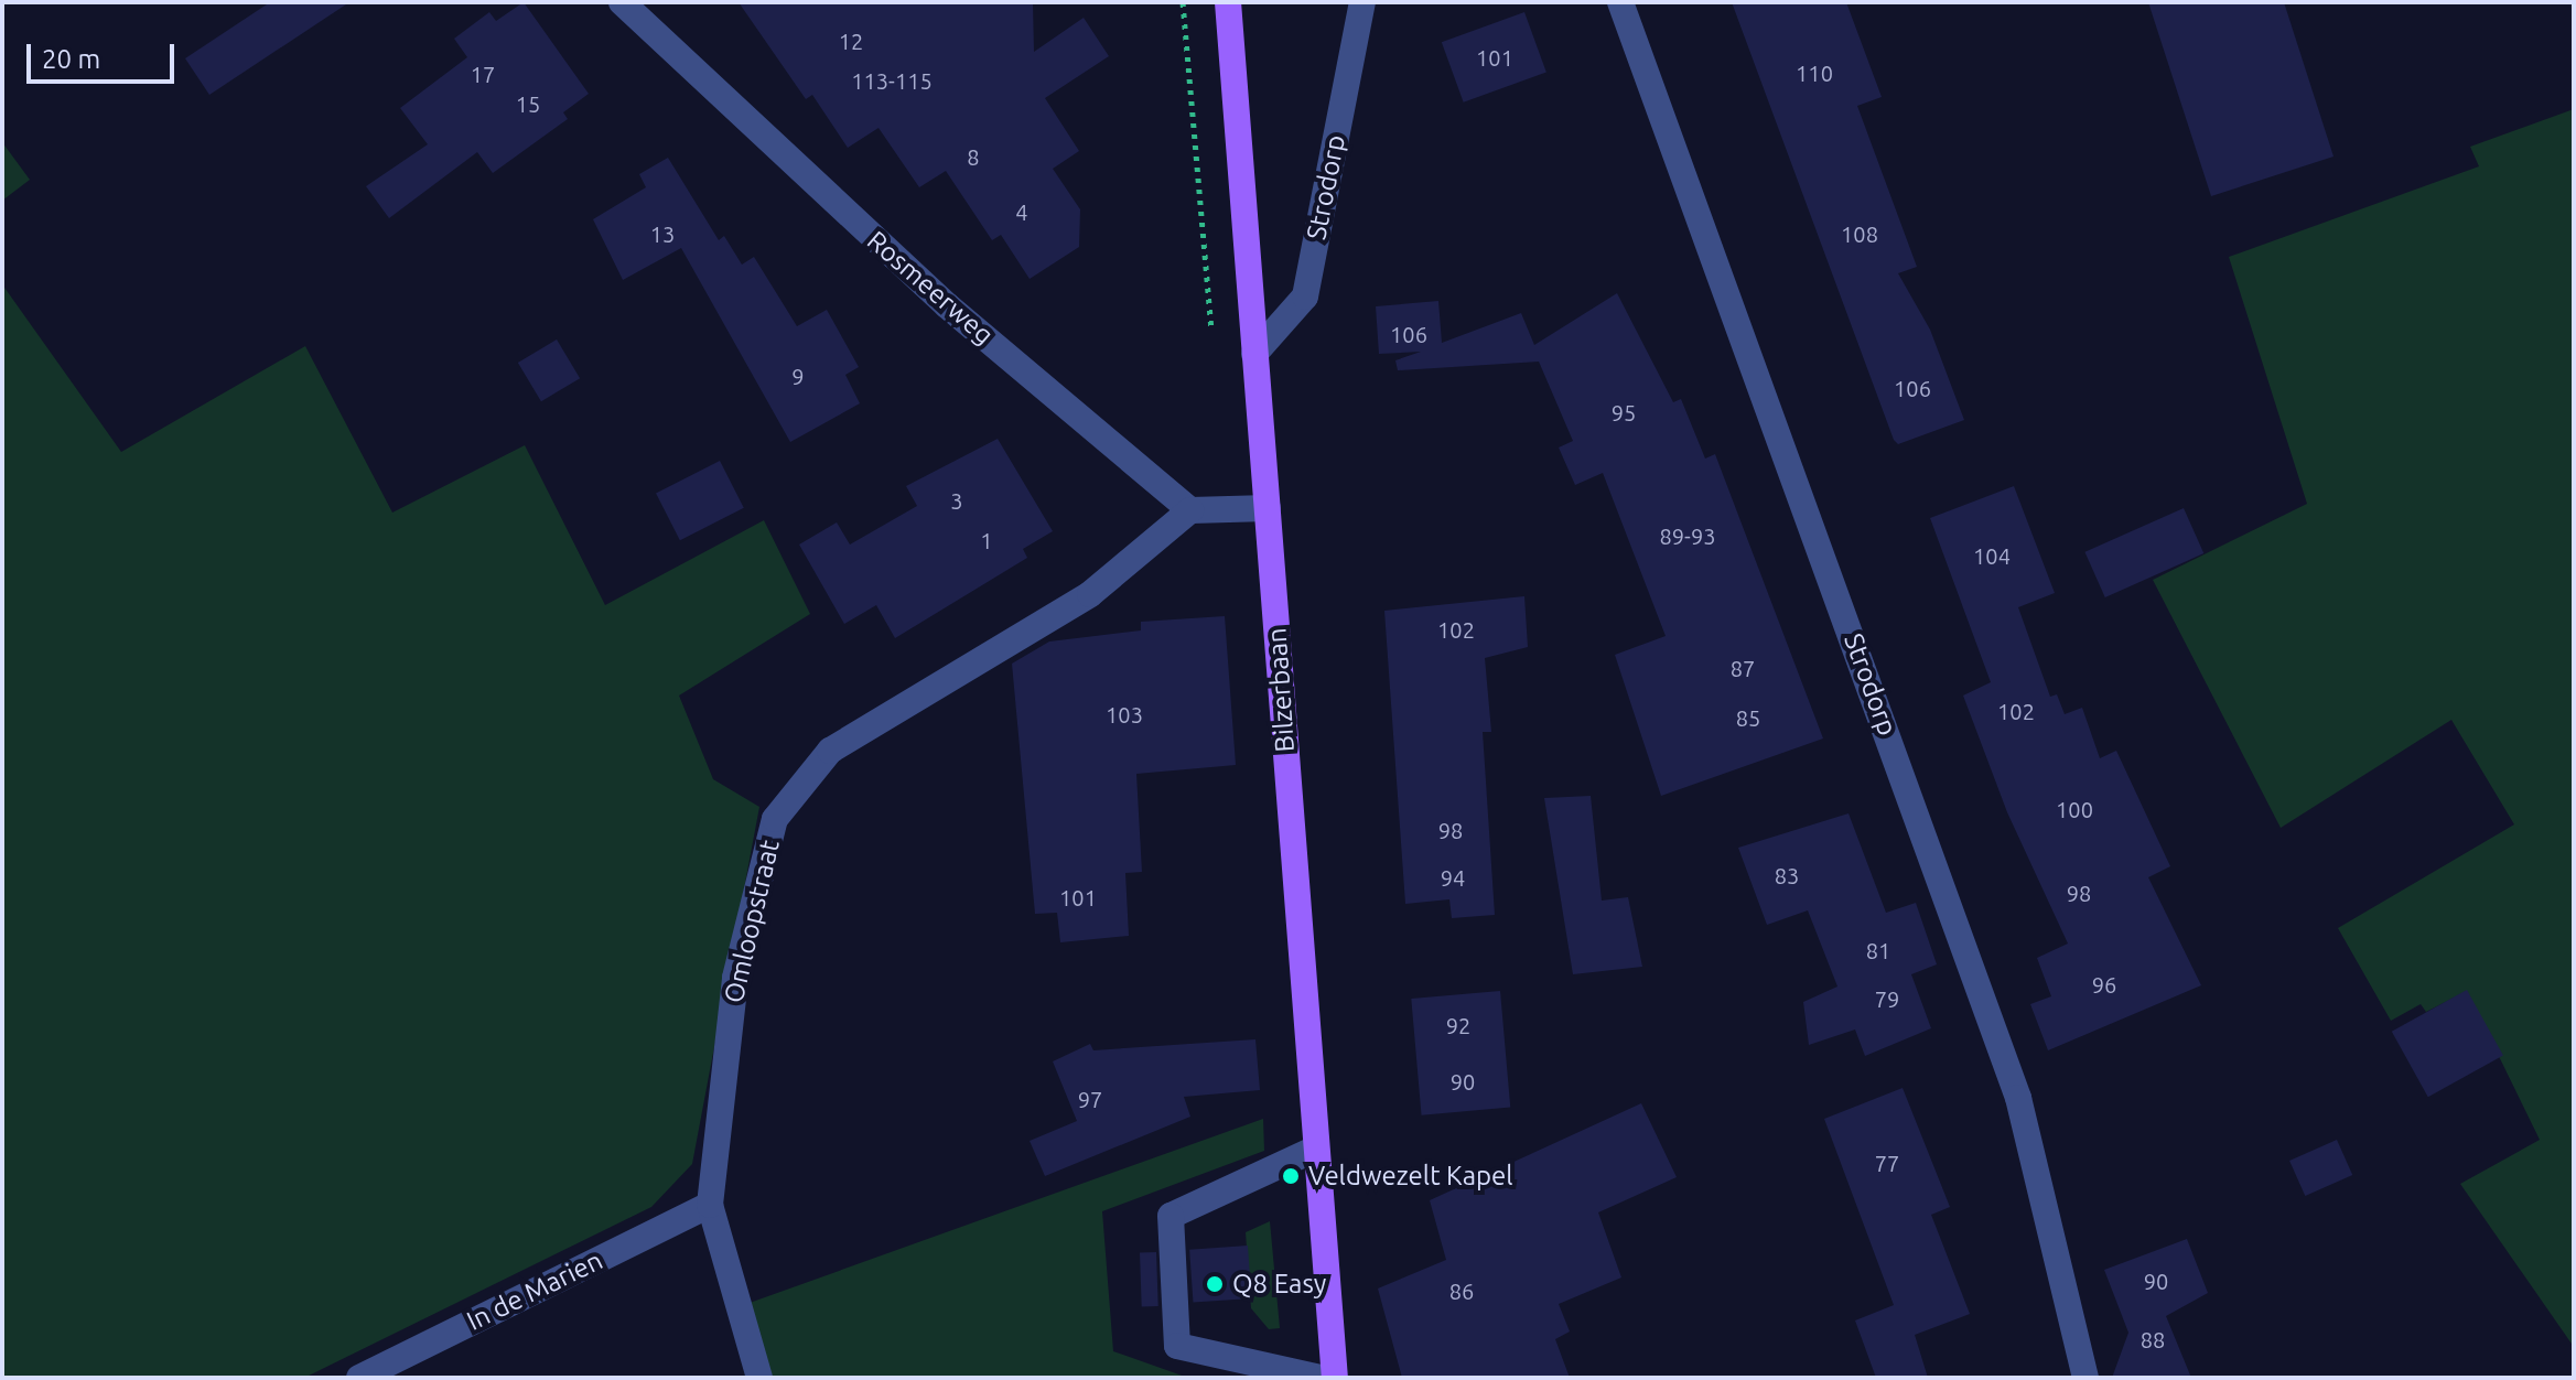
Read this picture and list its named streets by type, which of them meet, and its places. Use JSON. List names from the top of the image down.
{
  "streets": {
    "main road": ["Bilzerbaan"],
    "street": [
      "Strodorp",
      "Rosmeerweg",
      "Omloopstraat",
      "In de Marien"
    ]
  },
  "crossings": [
    ["Strodorp", "Bilzerbaan"],
    ["Rosmeerweg", "Omloopstraat"],
    ["Omloopstraat", "In de Marien"]
  ],
  "places": ["Veldwezelt Kapel", "Q8 Easy"],
  "house_numbers": [
    "12",
    "101",
    "110",
    "17",
    "113-115",
    "15",
    "8",
    "4",
    "13",
    "108",
    "106",
    "9",
    "106",
    "95",
    "3",
    "89-93",
    "1",
    "104",
    "102",
    "87",
    "102",
    "103",
    "85",
    "100",
    "98",
    "83",
    "94",
    "98",
    "101",
    "81",
    "96",
    "79",
    "92",
    "90",
    "97",
    "77",
    "90",
    "86",
    "88"
  ],
  "scale_bar": "20 m"
}
